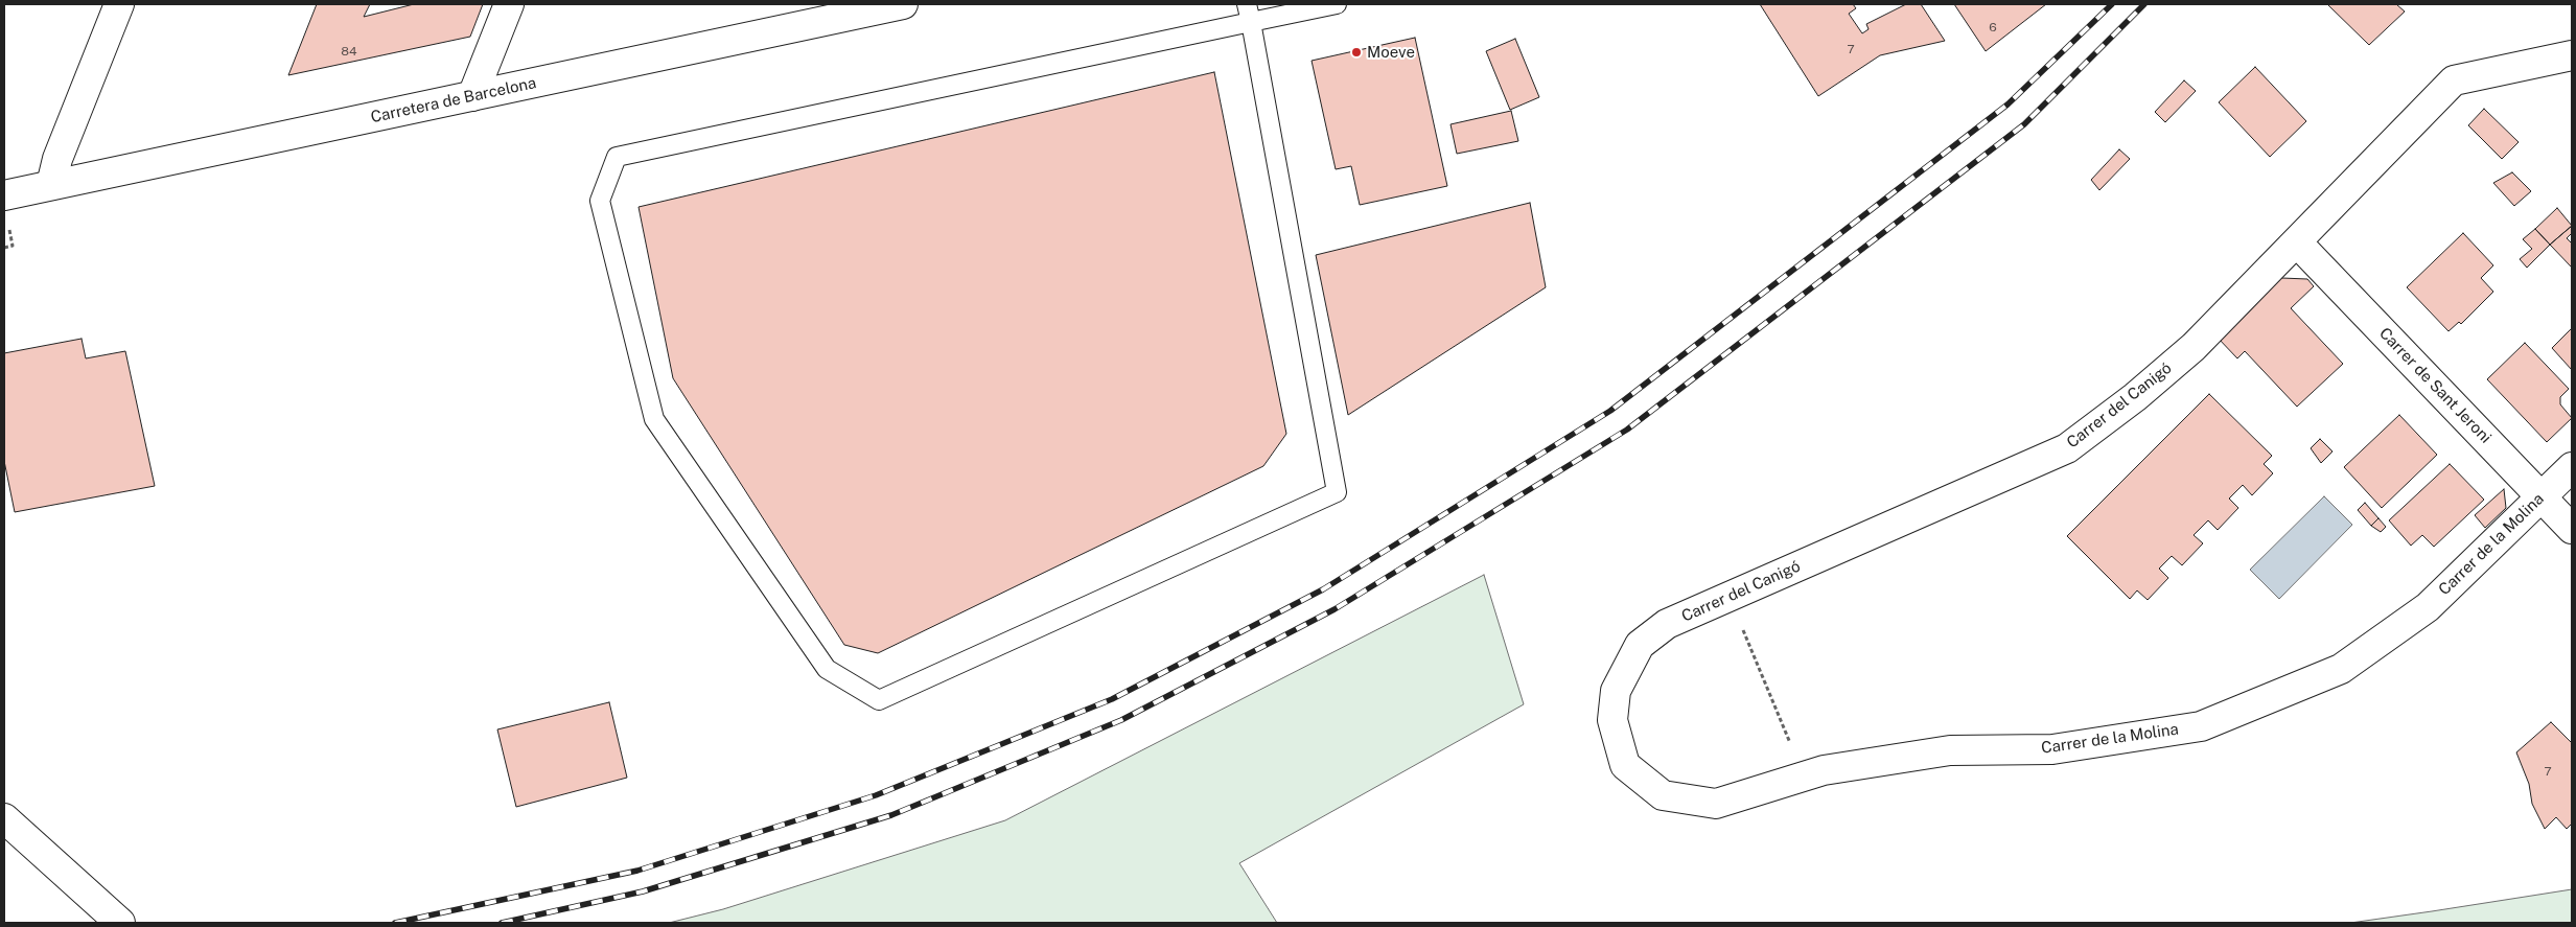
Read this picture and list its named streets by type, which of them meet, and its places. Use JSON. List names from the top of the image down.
{
  "streets": {
    "main road": [
      "Carretera de Barcelona",
      "Carrer de Sant Jeroni",
      "Carrer del Canigó",
      "Carrer de la Molina"
    ]
  },
  "crossings": [
    ["Carrer de Sant Jeroni", "Carrer del Canigó"],
    ["Carrer de Sant Jeroni", "Carrer de la Molina"],
    ["Carrer del Canigó", "Carrer de la Molina"]
  ],
  "places": ["Moeve"],
  "house_numbers": [
    "6",
    "7",
    "84",
    "7"
  ]
}
